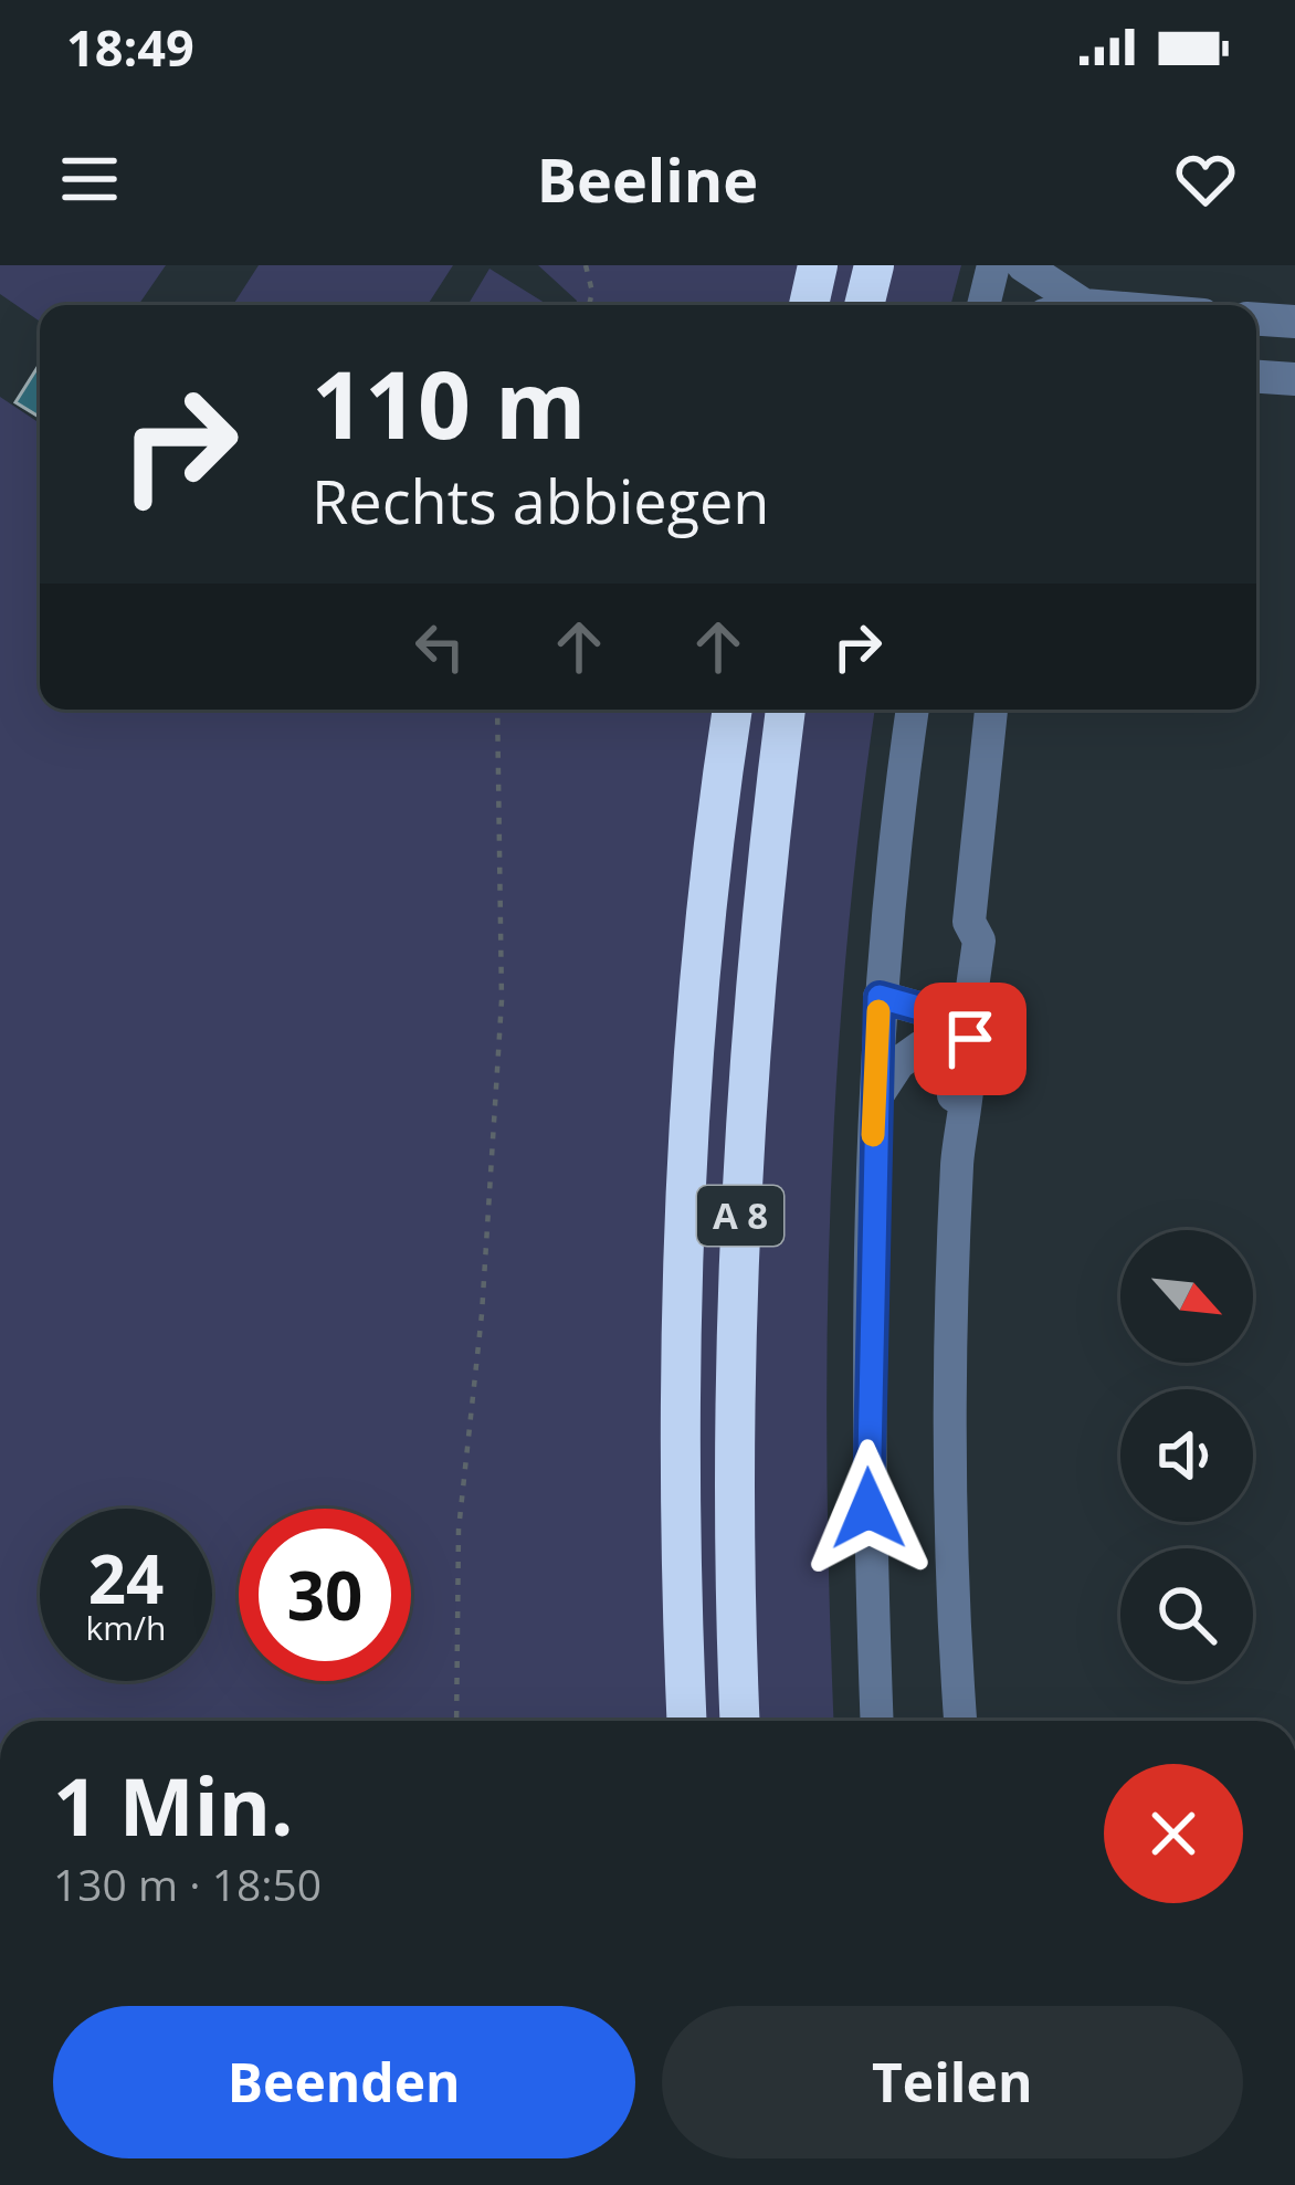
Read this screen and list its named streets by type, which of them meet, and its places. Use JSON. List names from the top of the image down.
{
  "streets": {
    "highway": ["A 8"]
  },
  "north": "bottom right",
  "page": {
    "status": "18:49",
    "header": "Beeline",
    "turn": ["110 m", "Rechts abbiegen"],
    "speed": "24 km/h",
    "limit": "30",
    "heading": ["1 Min.", "130 m · 18:50"],
    "buttons": ["Beenden", "Teilen"]
  }
}
